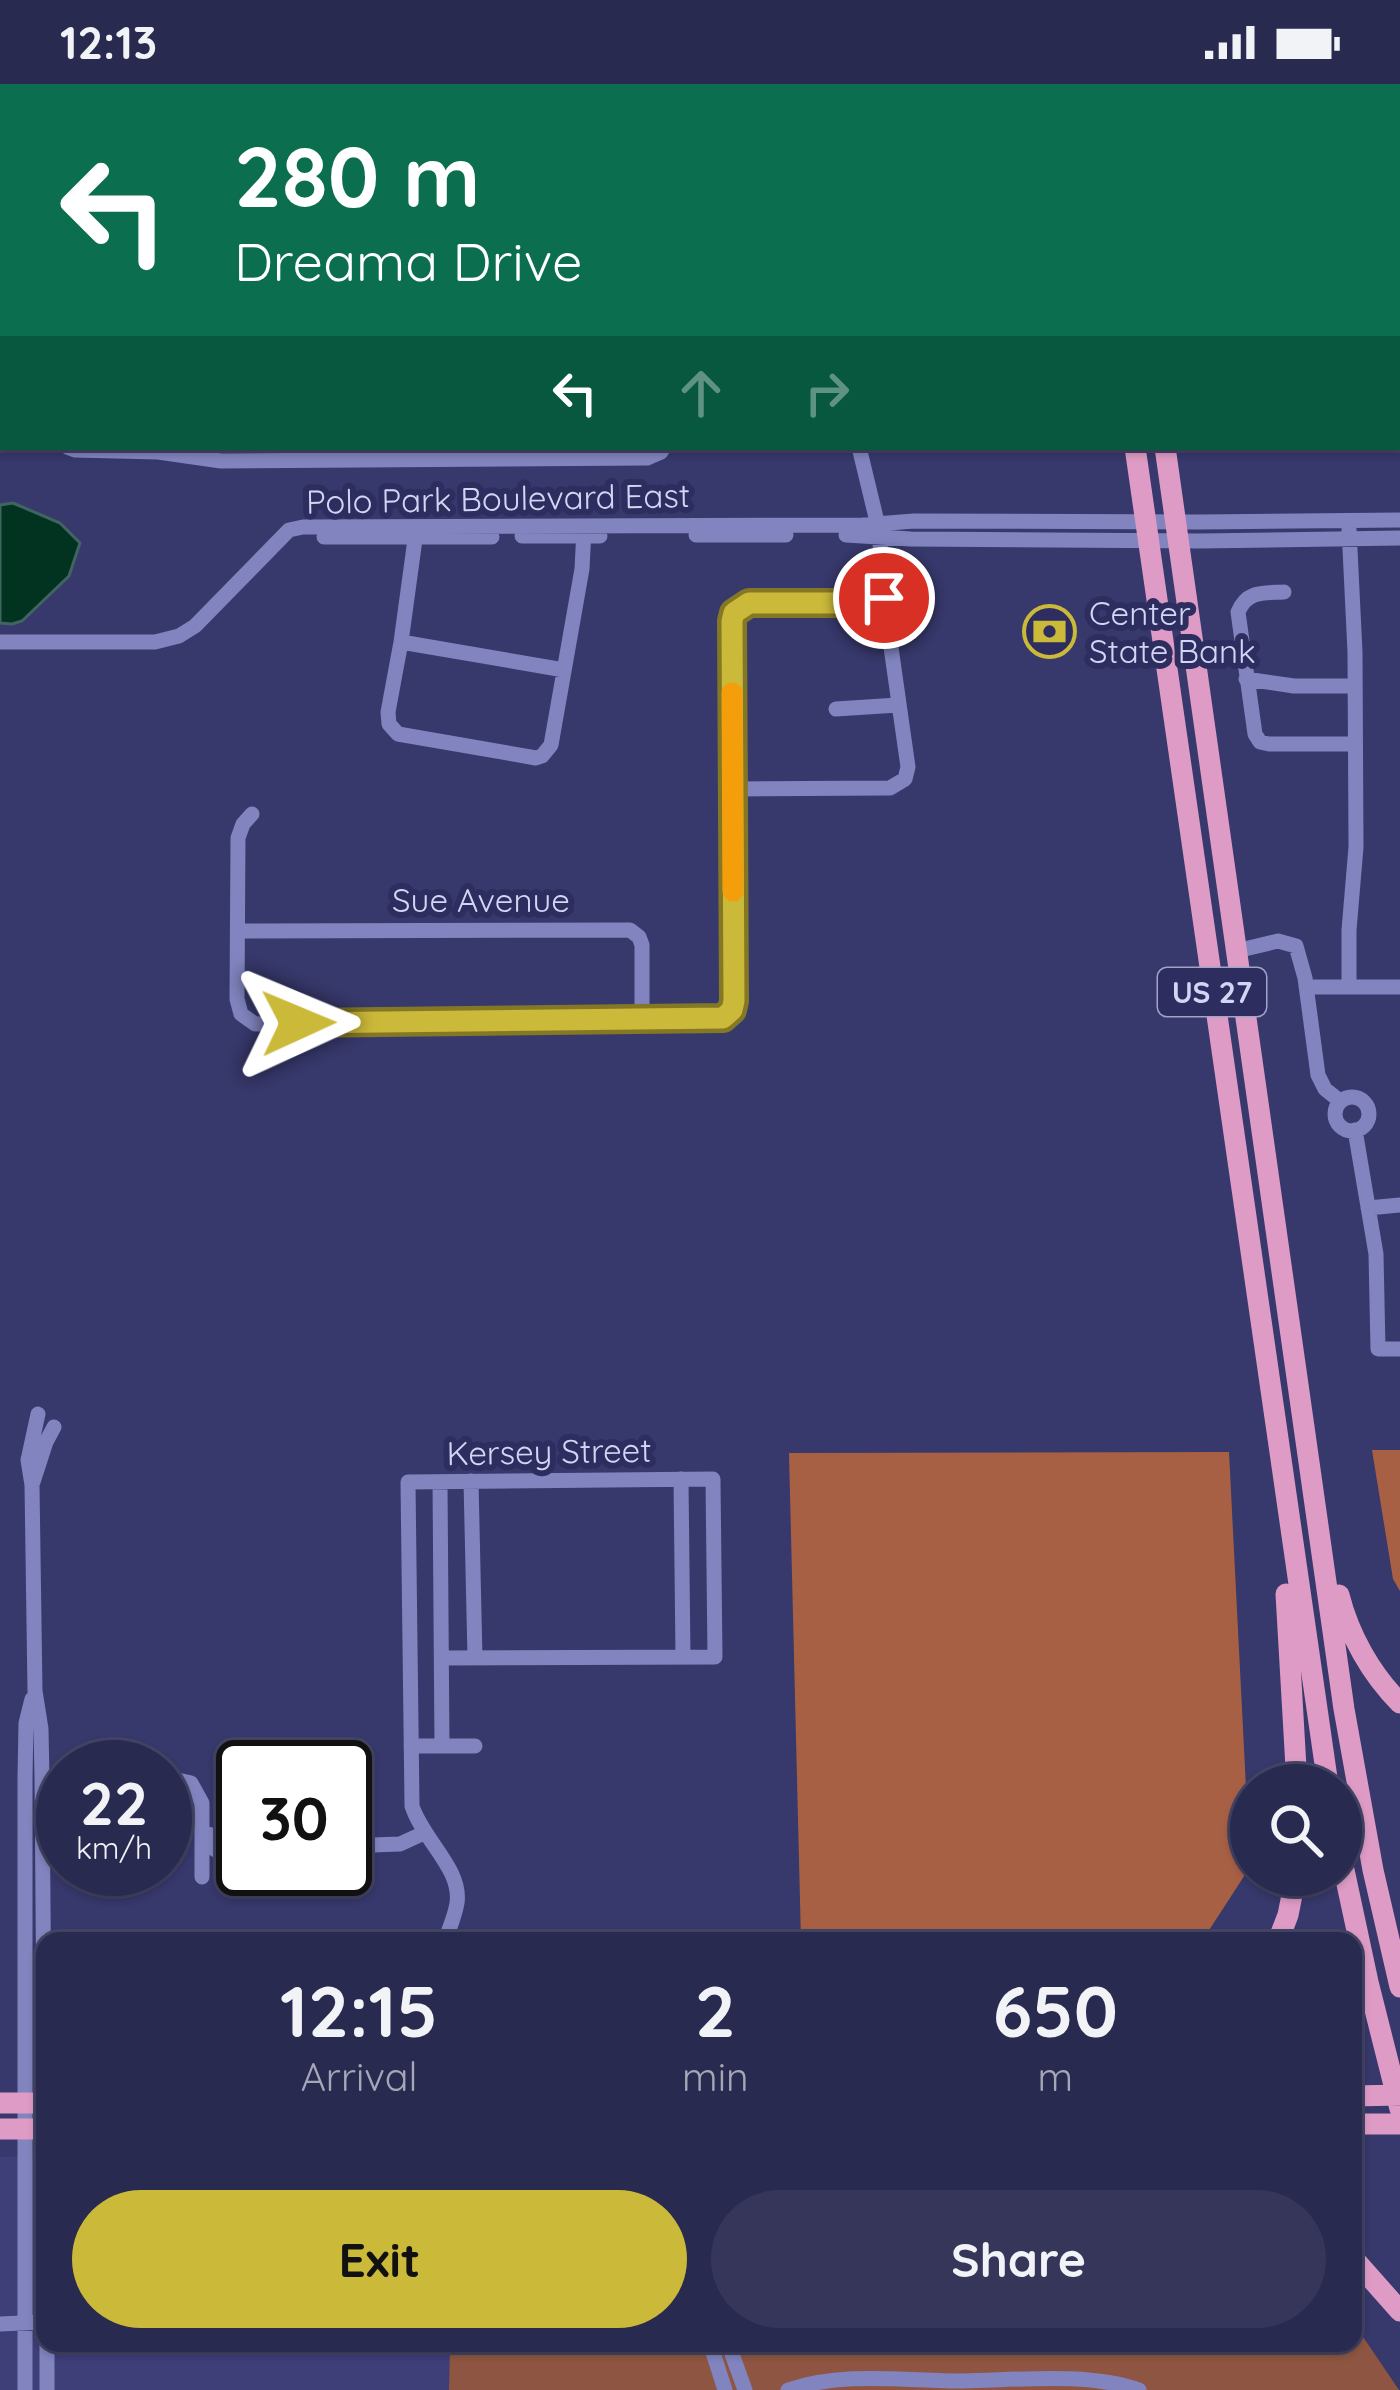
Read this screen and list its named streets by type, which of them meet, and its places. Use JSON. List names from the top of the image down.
{
  "streets": {
    "highway": ["US 27"],
    "street": ["Polo Park Boulevard East", "Sue Avenue", "Kersey Street"]
  },
  "crossings": [
    ["Polo Park Boulevard East", "US 27"]
  ],
  "places": {
    "bank": ["Center State Bank"]
  },
  "page": {
    "status": "12:13",
    "turn": ["280 m", "Dreama Drive"],
    "speed": "22 km/h",
    "limit": "30",
    "eta": [
      "12:15",
      "Arrival",
      "2",
      "min",
      "650",
      "m"
    ],
    "buttons": ["Exit", "Share"]
  }
}
